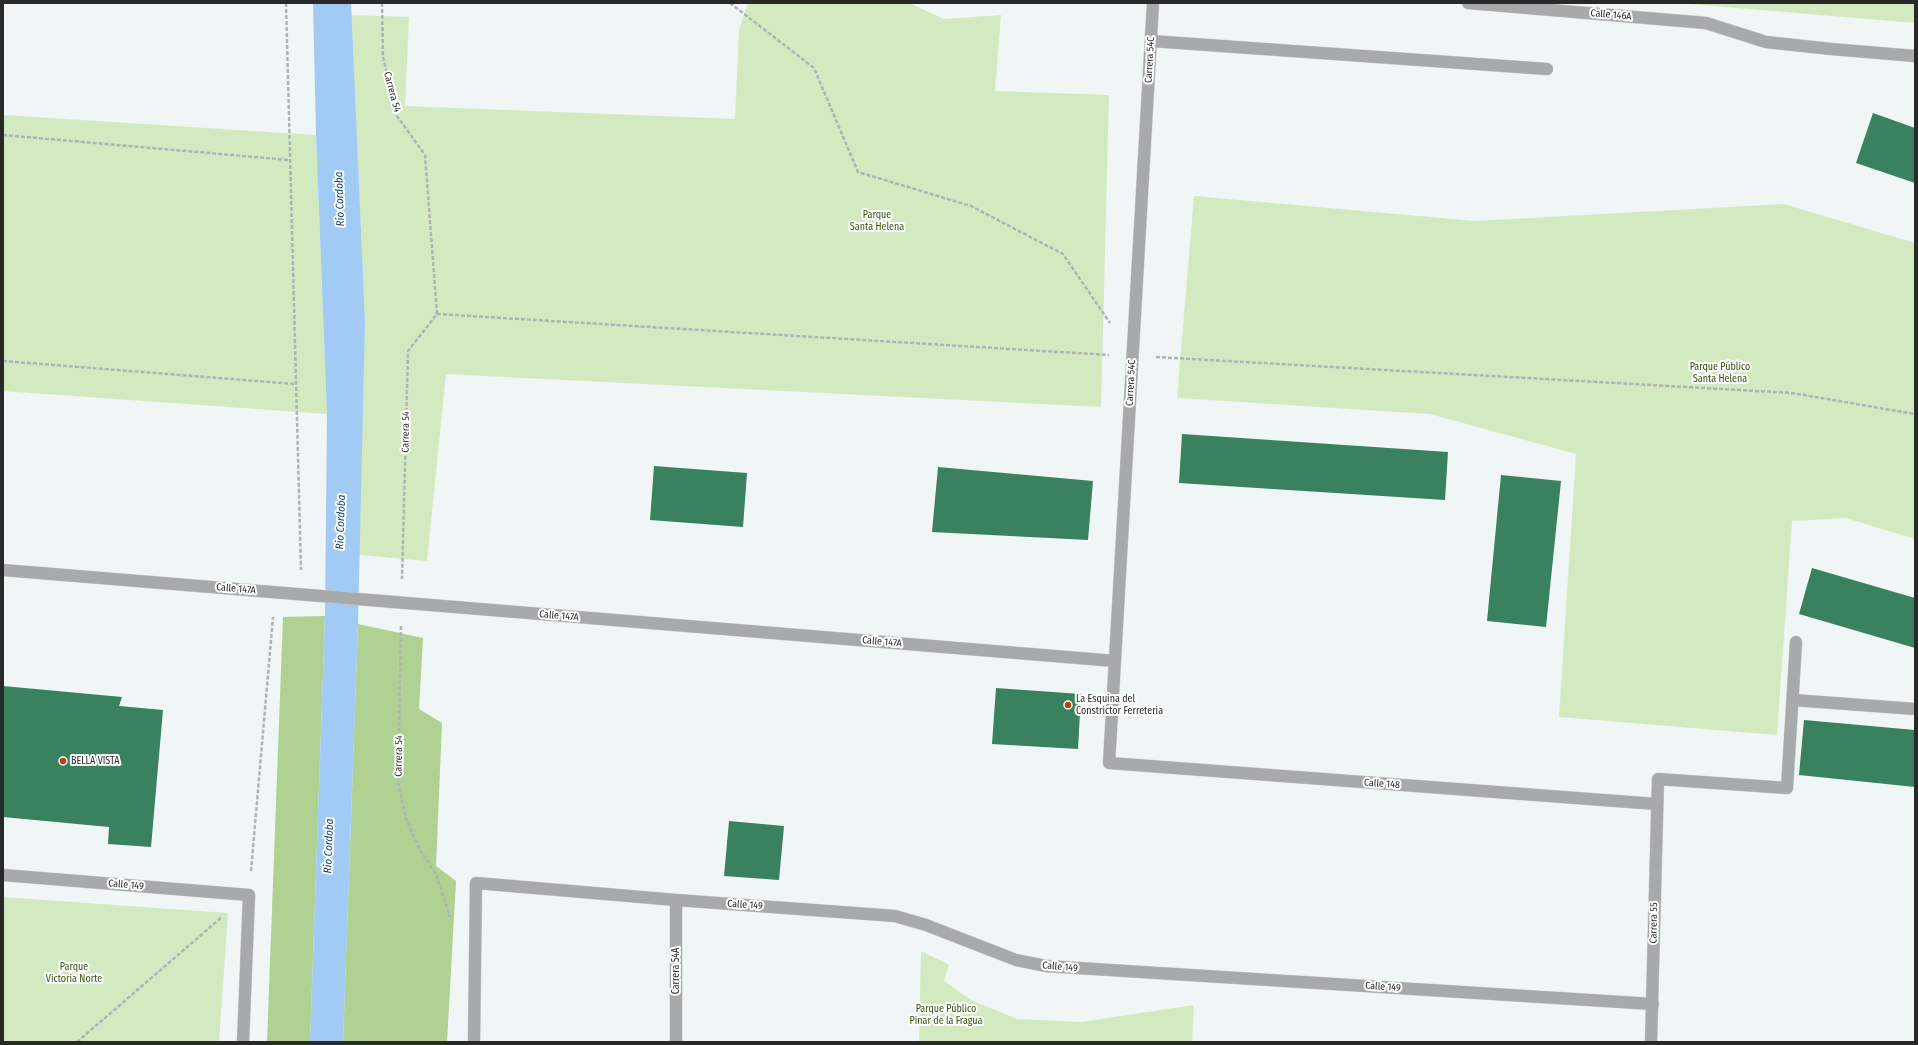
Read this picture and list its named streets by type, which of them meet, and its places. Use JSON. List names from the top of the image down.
{
  "streets": {
    "street": [
      "Calle 146A",
      "Carrera 54C",
      "Calle 147A",
      "Calle 148",
      "Calle 149",
      "Carrera 55",
      "Carrera 54A"
    ],
    "path": ["Carrera 54"]
  },
  "crossings": [
    ["Carrera 54C", "Calle 147A"],
    ["Carrera 54C", "Calle 148"],
    ["Carrera 54", "Calle 147A"],
    ["Calle 148", "Carrera 55"],
    ["Calle 149", "Carrera 55"],
    ["Calle 149", "Carrera 54A"]
  ],
  "water": ["Rio Cordoba"],
  "parks": [
    "Parque Santa Helena",
    "Parque Público Santa Helena",
    "Parque Victoria Norte",
    "Parque Público Pinar de la Fragua"
  ],
  "places": ["La Esquina del Constrictor Ferreteria", "BELLA VISTA"]
}
